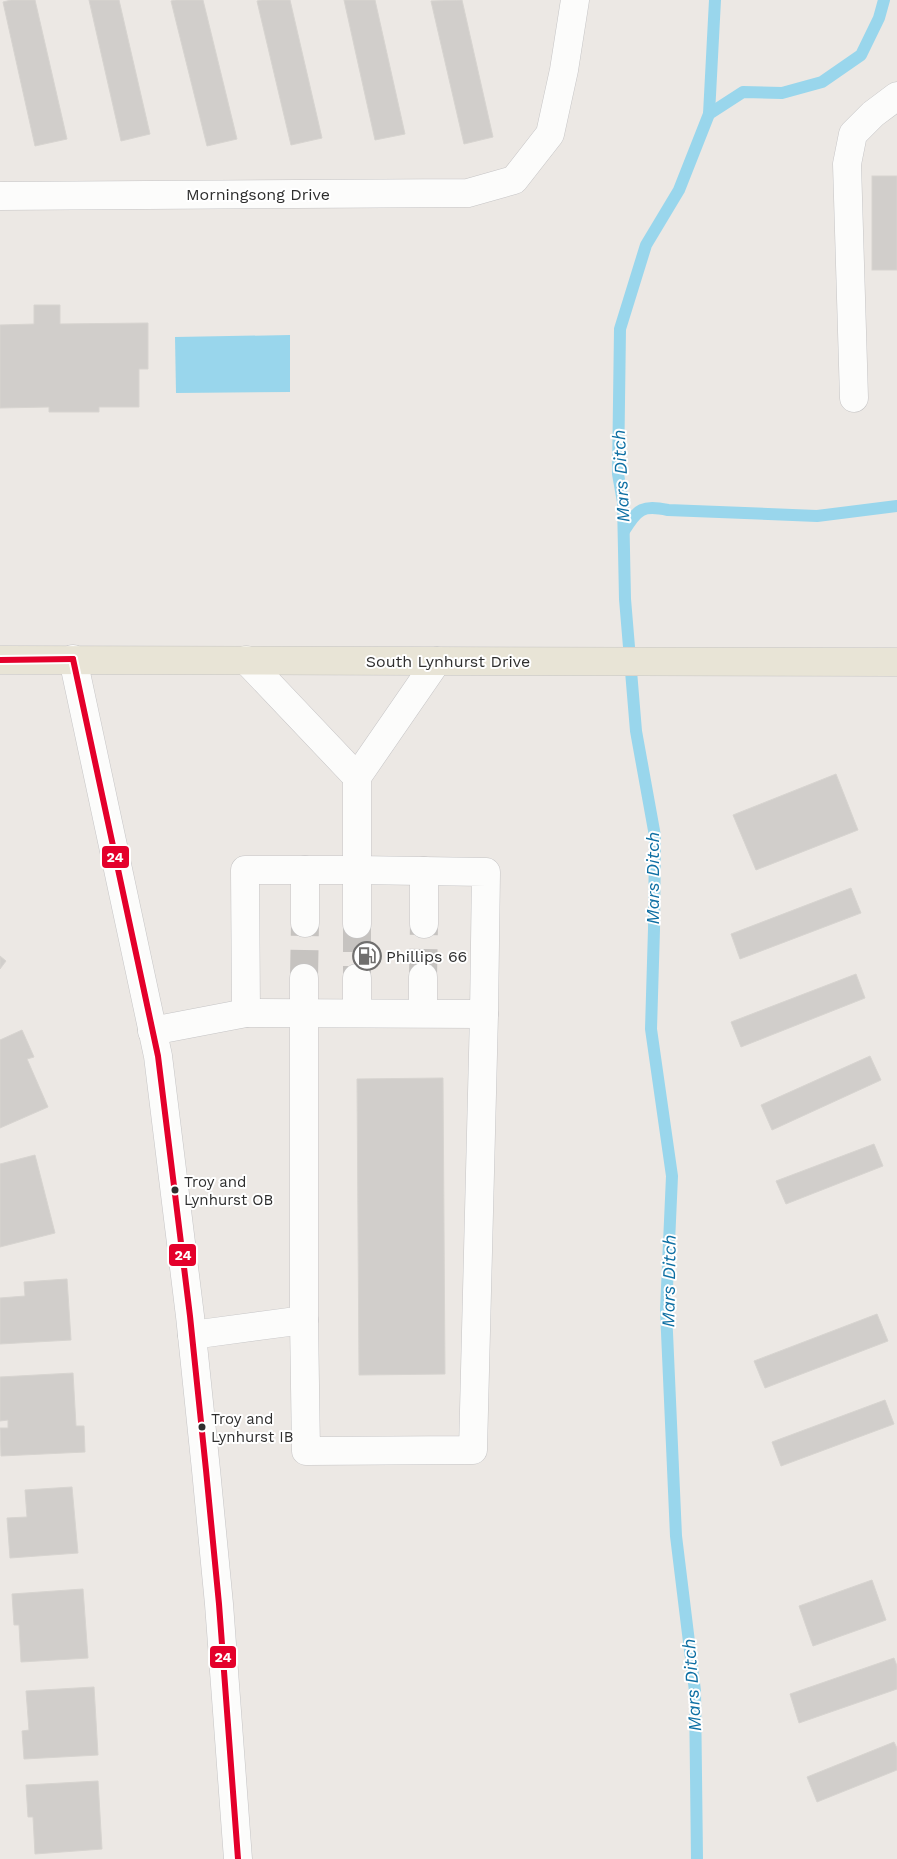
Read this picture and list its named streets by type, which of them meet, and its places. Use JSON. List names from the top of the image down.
{
  "streets": {
    "main road": ["South Lynhurst Drive"],
    "street": ["Morningsong Drive"]
  },
  "water": ["Mars Ditch"],
  "places": {
    "fuel station": ["Phillips 66"],
    "other": ["Troy and Lynhurst OB", "Troy and Lynhurst IB"]
  },
  "lines": ["transit line 24"]
}
